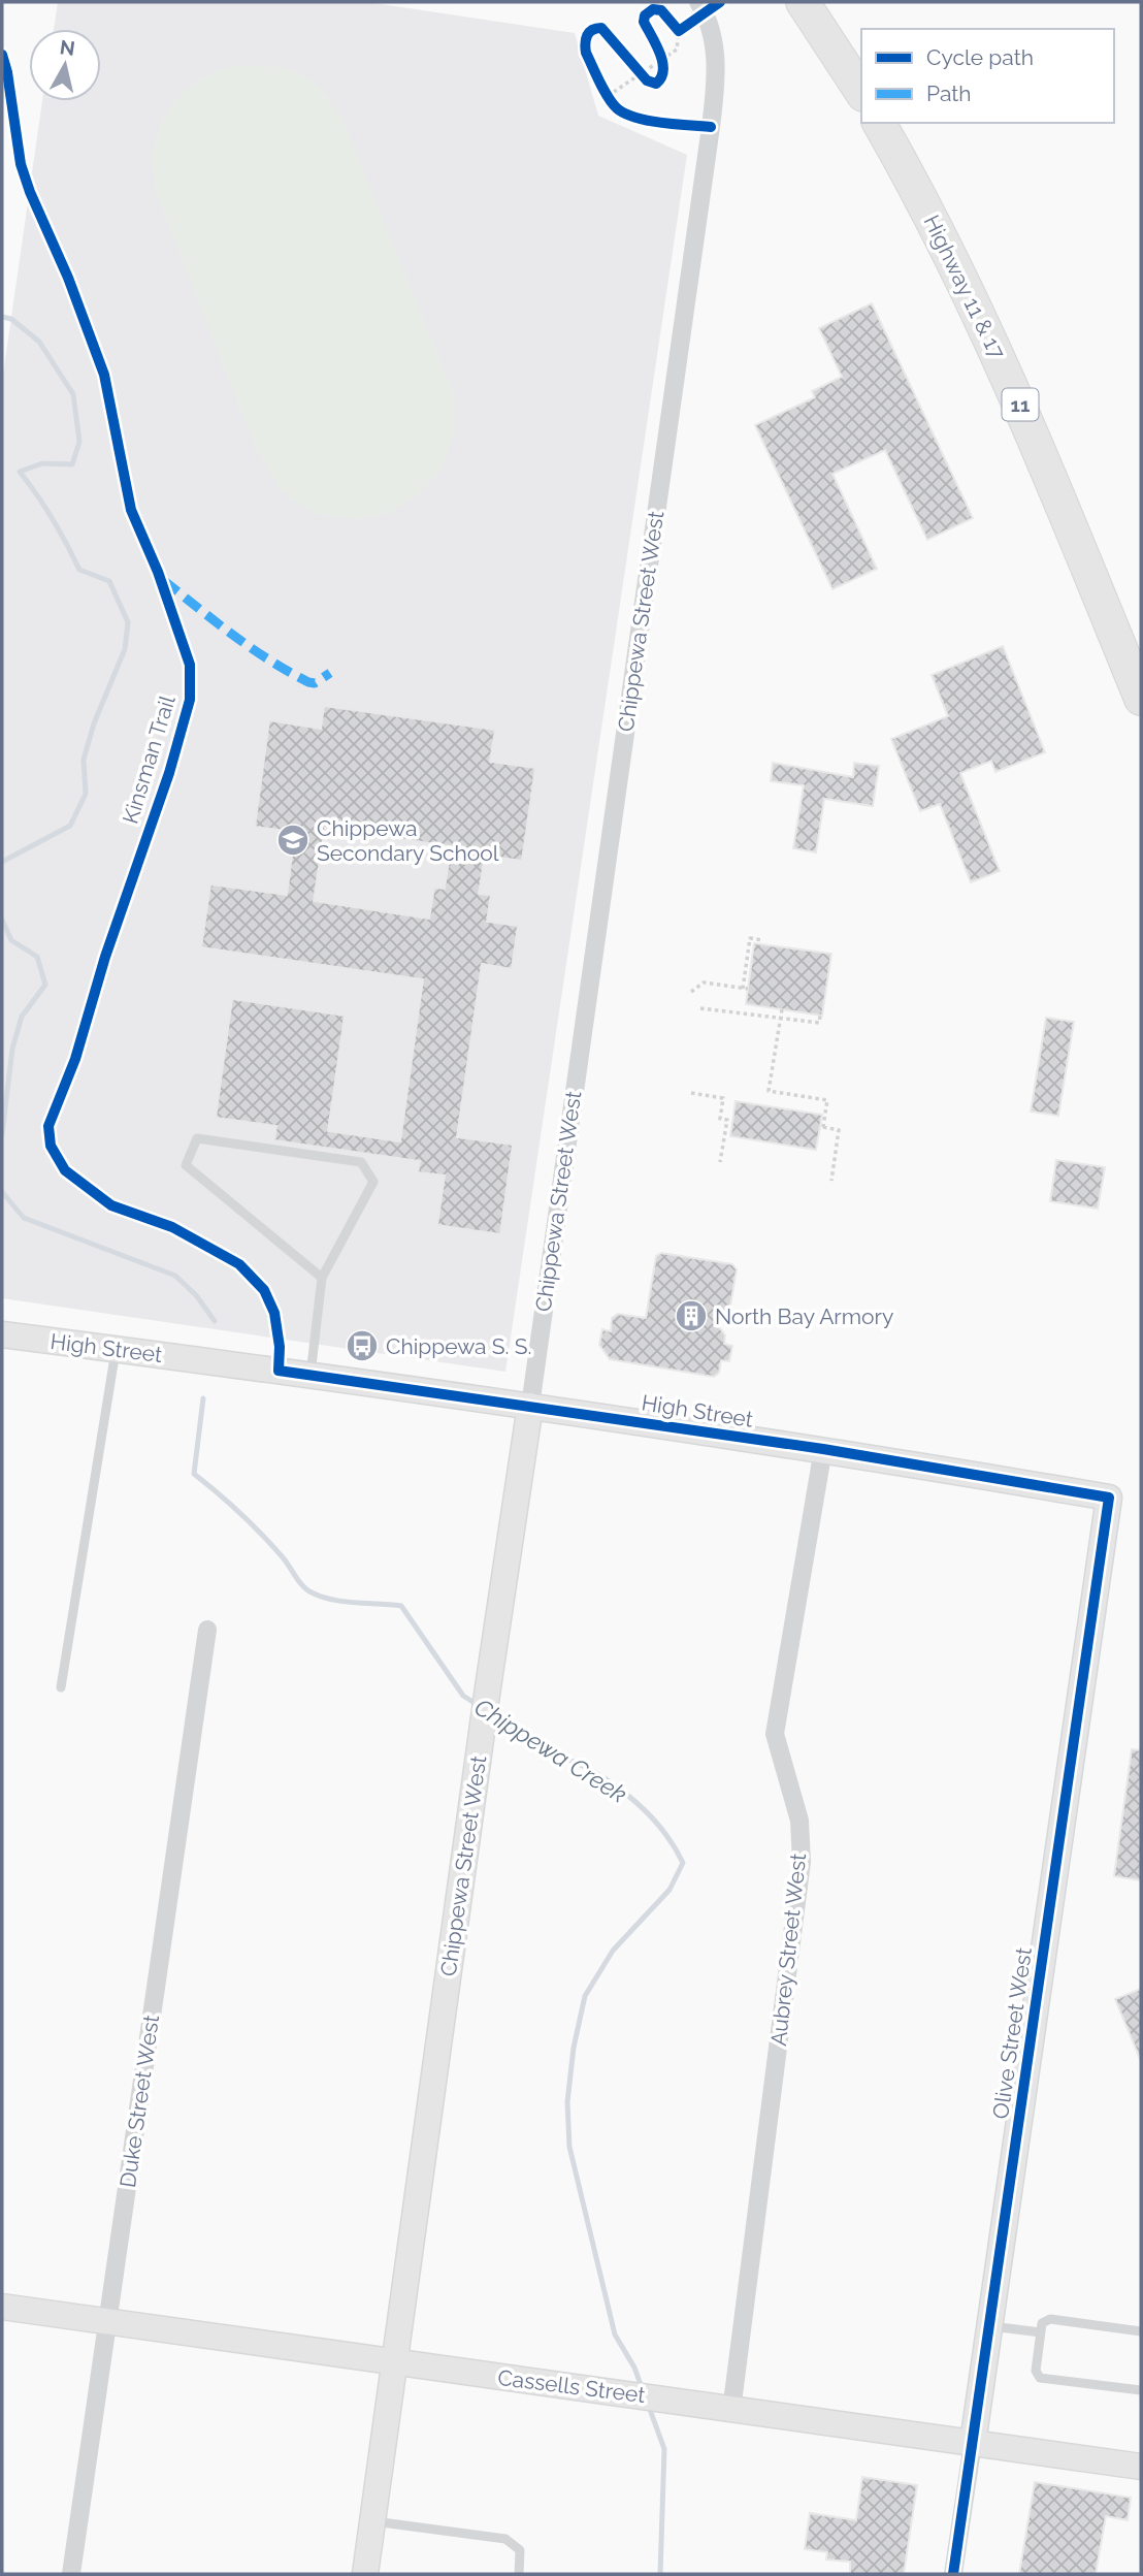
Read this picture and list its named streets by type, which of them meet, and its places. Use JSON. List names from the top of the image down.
{
  "streets": {
    "highway": ["Highway 11 & 17", "11"],
    "street": [
      "Chippewa Street West",
      "High Street",
      "Aubrey Street West",
      "Olive Street West",
      "Duke Street West",
      "Cassells Street"
    ],
    "cycle path": ["Kinsman Trail"]
  },
  "crossings": [
    ["Chippewa Street West", "High Street"],
    ["Chippewa Street West", "Cassells Street"],
    ["High Street", "Aubrey Street West"],
    ["High Street", "Olive Street West"],
    ["Aubrey Street West", "Cassells Street"],
    ["Olive Street West", "Cassells Street"],
    ["Duke Street West", "Cassells Street"]
  ],
  "water": ["Chippewa Creek"],
  "places": {
    "school or university": ["Chippewa Secondary School"],
    "building": ["North Bay Armory"],
    "bus stop": ["Chippewa S. S."]
  },
  "legend": ["Cycle path", "Path"],
  "north": "top"
}
